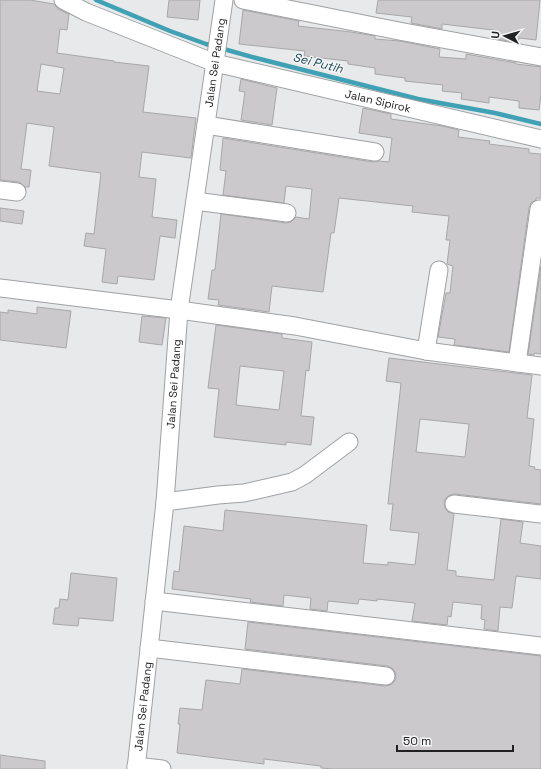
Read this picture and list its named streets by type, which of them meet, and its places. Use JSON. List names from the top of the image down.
{
  "streets": {
    "street": ["Jalan Sei Padang", "Jalan Sipirok"]
  },
  "crossings": [
    ["Jalan Sei Padang", "Jalan Sipirok"]
  ],
  "water": ["Sei Putih"],
  "scale_bar": "50 m",
  "north": "left"
}
